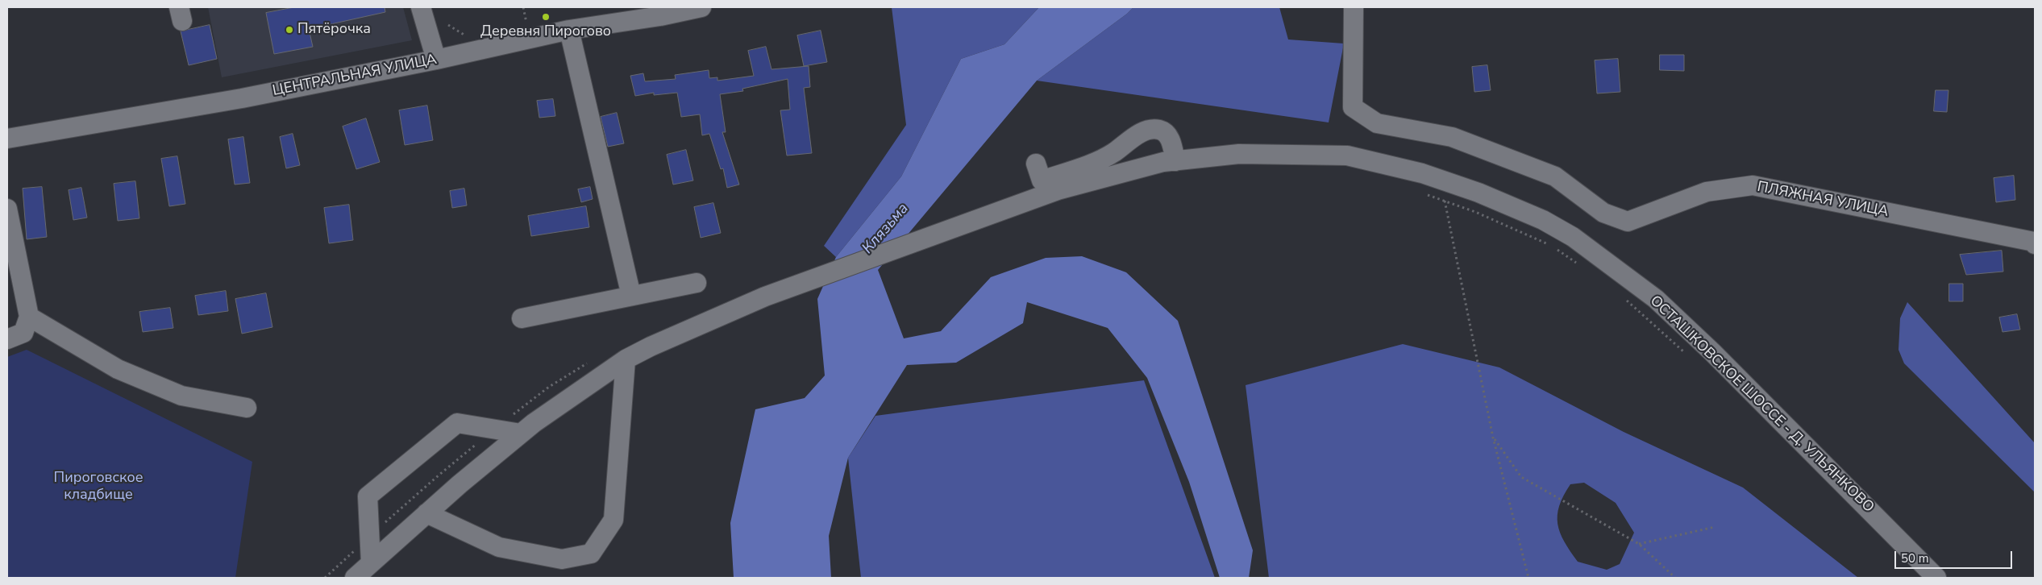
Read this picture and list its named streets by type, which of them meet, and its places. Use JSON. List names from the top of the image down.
{
  "streets": {
    "street": ["ЦЕНТРАЛЬНАЯ УЛИЦА", "ПЛЯЖНАЯ УЛИЦА", "ОСТАШКОВСКОЕ ШОССЕ - Д. УЛЬЯНКОВО"]
  },
  "water": ["Клязьма"],
  "parks": ["Пироговское кладбище"],
  "places": ["Деревня Пирогово", "Пятёрочка"],
  "scale_bar": "50 m"
}
